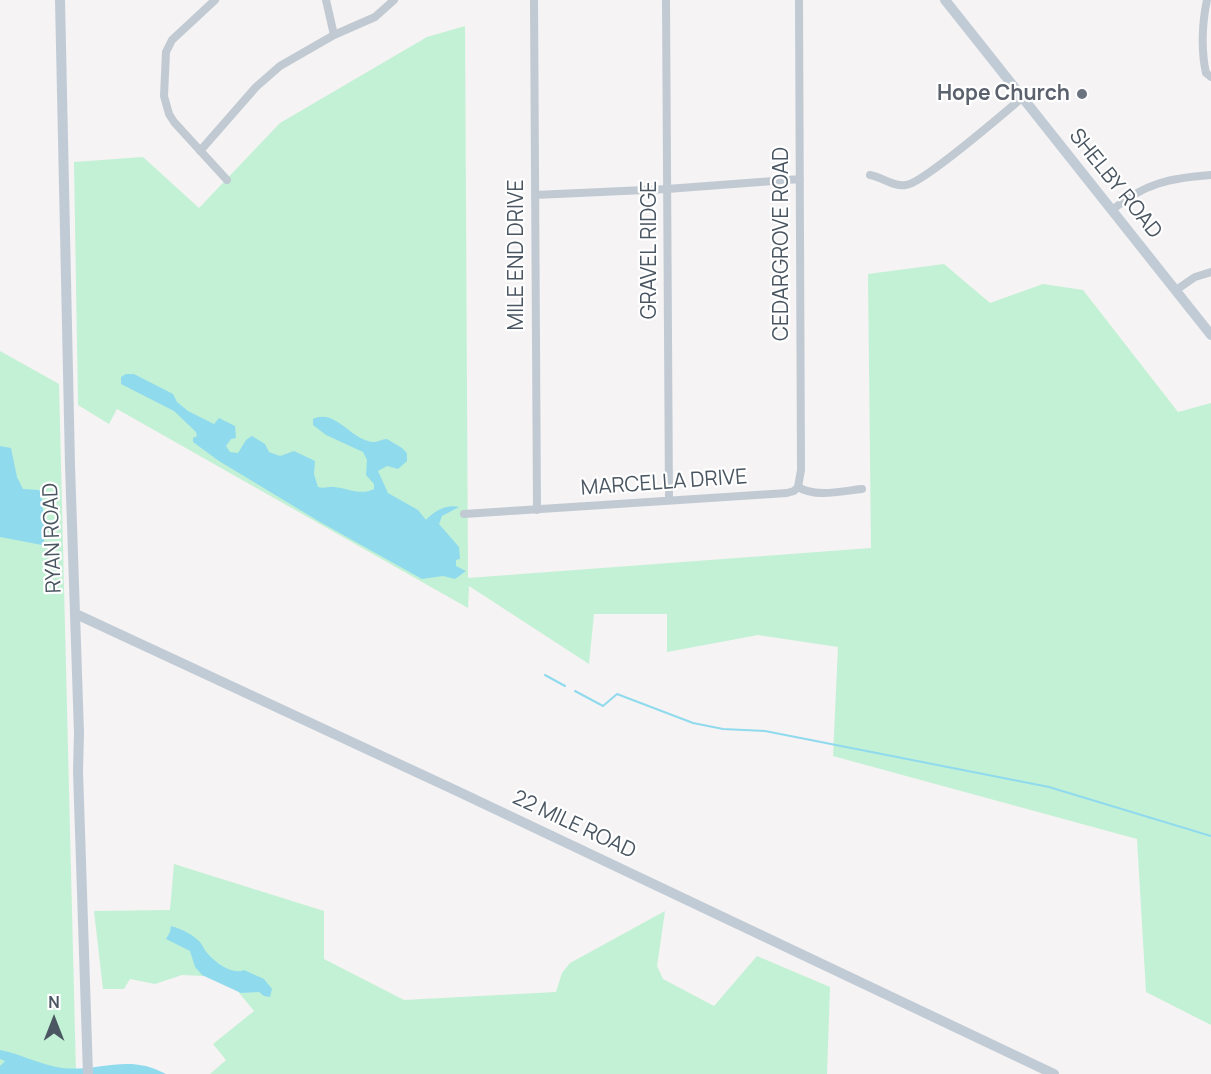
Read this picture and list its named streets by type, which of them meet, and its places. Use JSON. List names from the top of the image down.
{
  "streets": {
    "street": [
      "SHELBY ROAD",
      "CEDARGROVE ROAD",
      "GRAVEL RIDGE",
      "MILE END DRIVE",
      "MARCELLA DRIVE",
      "RYAN ROAD",
      "22 MILE ROAD"
    ]
  },
  "crossings": [
    ["CEDARGROVE ROAD", "MARCELLA DRIVE"],
    ["GRAVEL RIDGE", "MARCELLA DRIVE"],
    ["MILE END DRIVE", "MARCELLA DRIVE"],
    ["RYAN ROAD", "22 MILE ROAD"]
  ],
  "places": ["Hope Church"],
  "north": "top"
}
